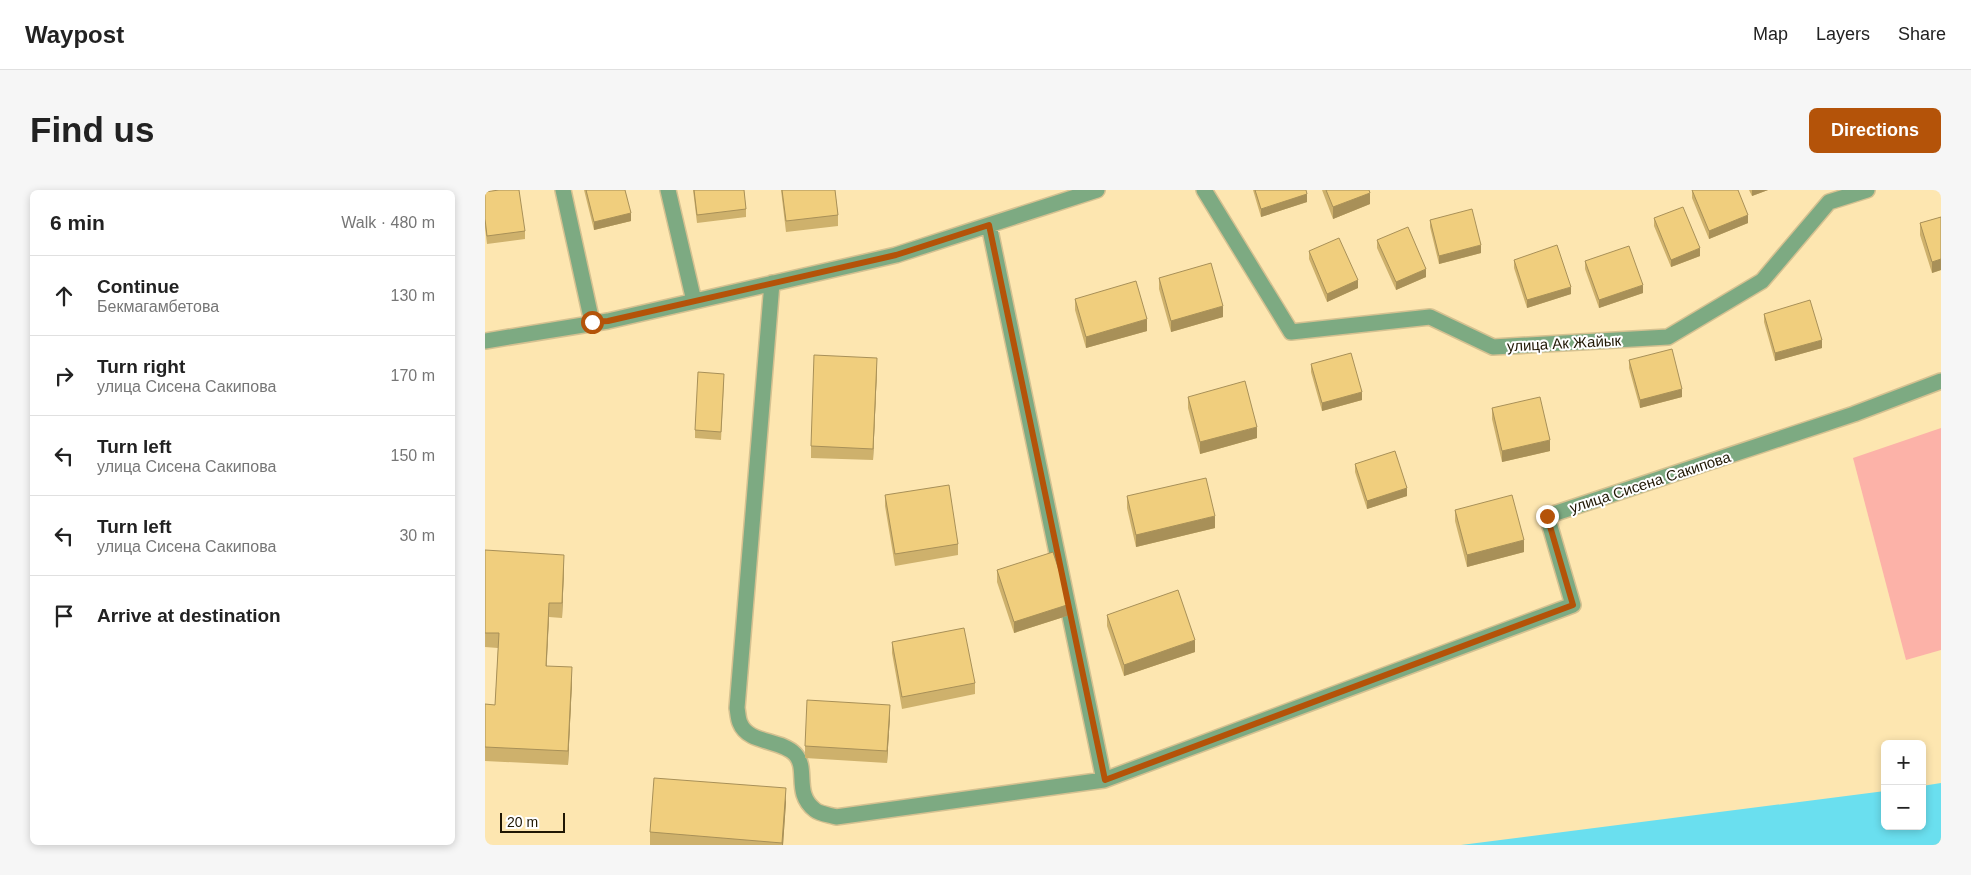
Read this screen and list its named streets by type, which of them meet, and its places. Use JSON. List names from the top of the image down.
{
  "streets": {
    "street": ["улица Ак Жайык", "улица Сисена Сакипова"]
  },
  "scale_bar": "20 m",
  "page": {
    "header": "Waypost",
    "nav": ["Map", "Layers", "Share"],
    "buttons": "Directions",
    "title": "Find us",
    "heading": ["6 min", "Walk · 480 m"],
    "list": [
      ["Continue", "Бекмагамбетова", "130 m"],
      ["Turn right", "улица Сисена Сакипова", "170 m"],
      ["Turn left", "улица Сисена Сакипова", "150 m"],
      ["Turn left", "улица Сисена Сакипова", "30 m"],
      "Arrive at destination"
    ],
    "map_buttons": ["+", "−"],
    "scale": "20 m"
  }
}
